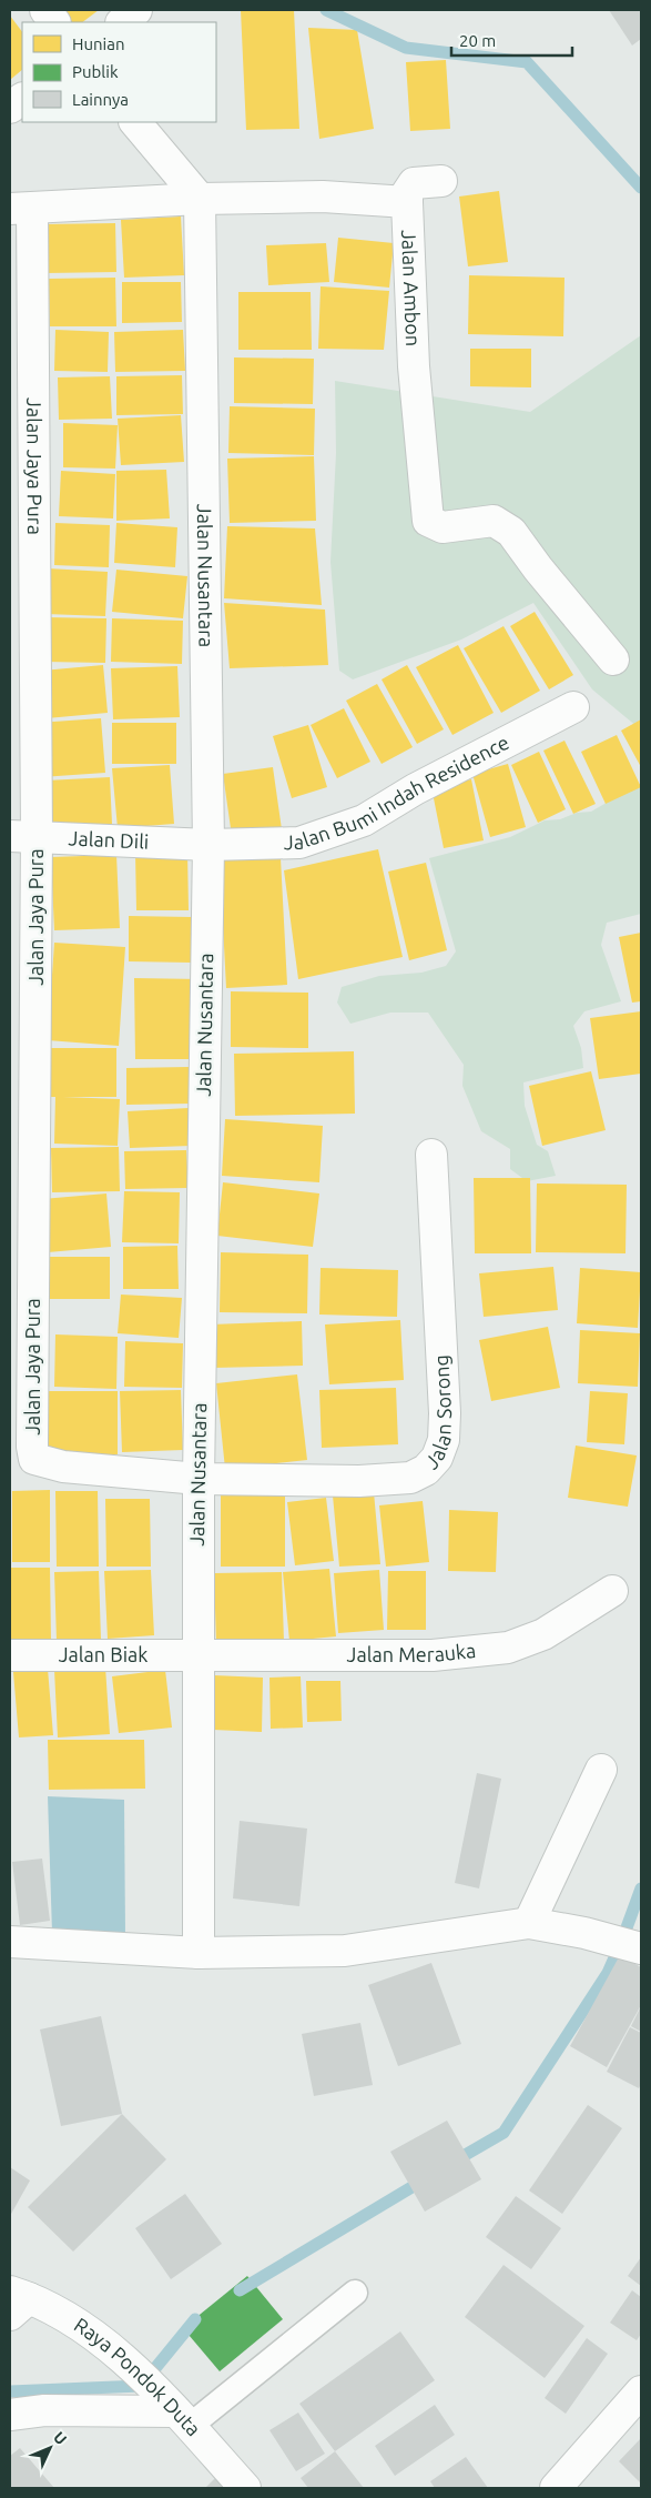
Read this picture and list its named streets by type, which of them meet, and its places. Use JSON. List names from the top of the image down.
{
  "streets": {
    "street": [
      "Jalan Ambon",
      "Jalan Jaya Pura",
      "Jalan Nusantara",
      "Jalan Bumi Indah Residence",
      "Jalan Dili",
      "Jalan Sorong",
      "Jalan Merauka",
      "Jalan Biak",
      "Raya Pondok Duta"
    ]
  },
  "crossings": [
    ["Jalan Ambon", "Jalan Jaya Pura"],
    ["Jalan Ambon", "Jalan Nusantara"],
    ["Jalan Jaya Pura", "Jalan Nusantara"],
    ["Jalan Jaya Pura", "Jalan Dili"],
    ["Jalan Jaya Pura", "Jalan Sorong"],
    ["Jalan Nusantara", "Jalan Bumi Indah Residence"],
    ["Jalan Nusantara", "Jalan Dili"],
    ["Jalan Nusantara", "Jalan Sorong"],
    ["Jalan Nusantara", "Jalan Merauka"],
    ["Jalan Nusantara", "Jalan Biak"],
    ["Jalan Bumi Indah Residence", "Jalan Dili"],
    ["Jalan Merauka", "Jalan Biak"]
  ],
  "legend": ["Hunian", "Publik", "Lainnya"],
  "scale_bar": "20 m",
  "north": "top right"
}
